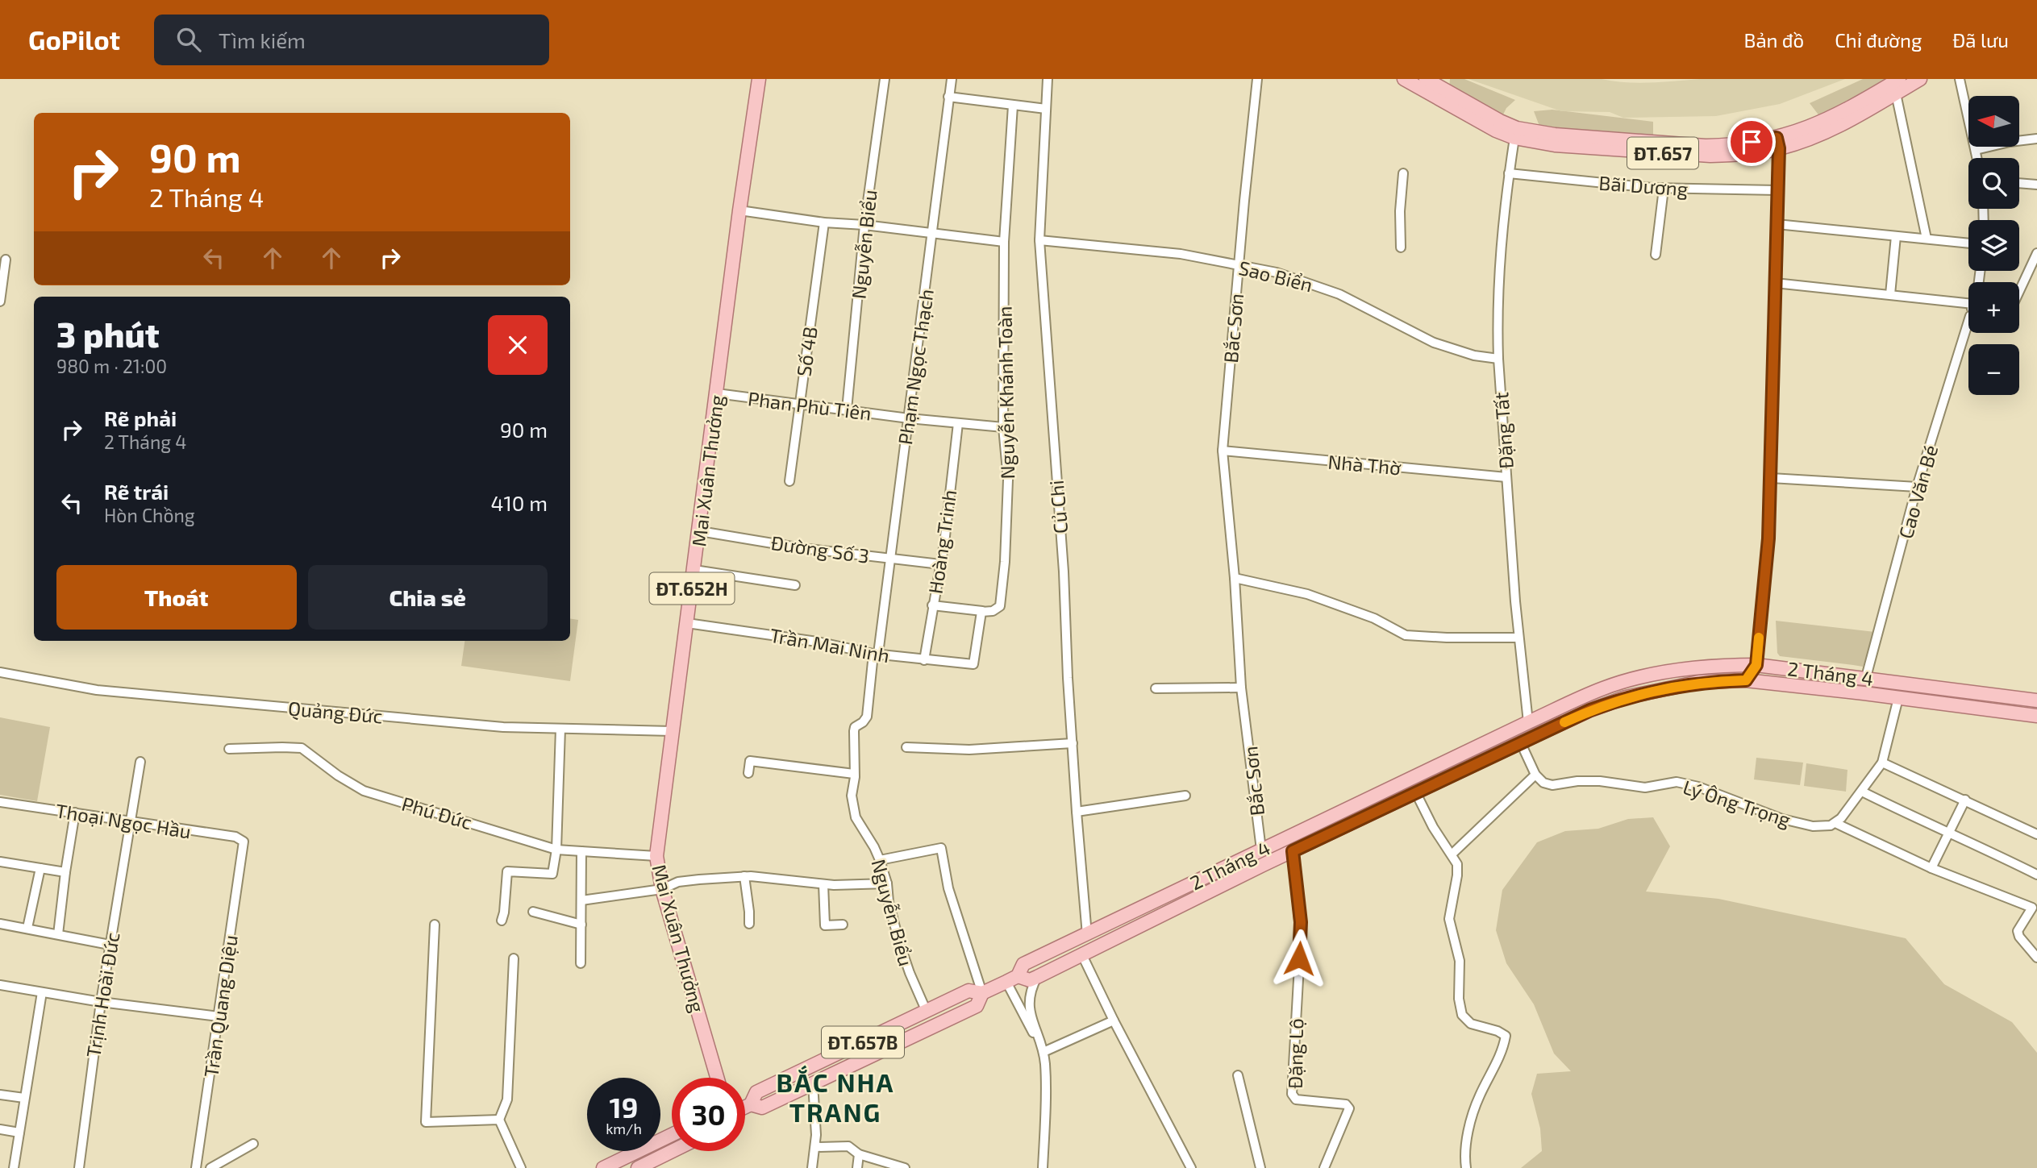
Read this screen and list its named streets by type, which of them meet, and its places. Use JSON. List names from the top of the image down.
{
  "streets": {
    "main road": [
      "ĐT.657",
      "Mai Xuân Thưởng",
      "ĐT.652H",
      "2 Tháng 4",
      "ĐT.657B"
    ],
    "street": [
      "Bãi Dương",
      "Nguyễn Biểu",
      "Sao Biển",
      "Bắc Sơn",
      "Số 4B",
      "Phạm Ngọc Thạch",
      "Nguyễn Khánh Toàn",
      "Phan Phù Tiên",
      "Đặng Tất",
      "Nhà Thờ",
      "Cao Văn Bé",
      "Củ Chi",
      "Hoàng Trinh",
      "Đường Số 3",
      "Trần Mai Ninh",
      "Quảng Đức",
      "Lý Ông Trọng",
      "Phú Đức",
      "Thoại Ngọc Hầu",
      "Trịnh Hoài Đức",
      "Trần Quang Diệu",
      "Đặng Lộ"
    ]
  },
  "crossings": [
    ["ĐT.657", "Đặng Tất"],
    ["Bãi Dương", "Đặng Tất"],
    ["Nguyễn Biểu", "Phạm Ngọc Thạch"],
    ["Nguyễn Biểu", "Phan Phù Tiên"],
    ["Nguyễn Biểu", "Trần Mai Ninh"],
    ["Nguyễn Biểu", "2 Tháng 4"],
    ["Sao Biển", "Bắc Sơn"],
    ["Sao Biển", "Đặng Tất"],
    ["Sao Biển", "Củ Chi"],
    ["Bắc Sơn", "Nhà Thờ"],
    ["Bắc Sơn", "2 Tháng 4"],
    ["Số 4B", "Phan Phù Tiên"],
    ["Phạm Ngọc Thạch", "Phan Phù Tiên"],
    ["Phạm Ngọc Thạch", "Đường Số 3"],
    ["Phạm Ngọc Thạch", "Trần Mai Ninh"],
    ["Nguyễn Khánh Toàn", "Phan Phù Tiên"],
    ["Nguyễn Khánh Toàn", "Trần Mai Ninh"],
    ["Phan Phù Tiên", "Mai Xuân Thưởng"],
    ["Phan Phù Tiên", "Hoàng Trinh"],
    ["Đặng Tất", "Nhà Thờ"],
    ["Đặng Tất", "2 Tháng 4"],
    ["Mai Xuân Thưởng", "Đường Số 3"],
    ["Mai Xuân Thưởng", "Trần Mai Ninh"],
    ["Mai Xuân Thưởng", "Quảng Đức"],
    ["Mai Xuân Thưởng", "Phú Đức"],
    ["Cao Văn Bé", "2 Tháng 4"],
    ["Củ Chi", "2 Tháng 4"],
    ["Hoàng Trinh", "Đường Số 3"],
    ["Hoàng Trinh", "Trần Mai Ninh"],
    ["2 Tháng 4", "Đặng Lộ"],
    ["Thoại Ngọc Hầu", "Trịnh Hoài Đức"],
    ["Thoại Ngọc Hầu", "Trần Quang Diệu"]
  ],
  "districts": ["BẮC NHA TRANG"],
  "north": "left",
  "page": {
    "header": "GoPilot",
    "search": "Tìm kiếm",
    "nav": ["Bản đồ", "Chỉ đường", "Đã lưu"],
    "map_buttons": ["+", "−"],
    "turn": ["90 m", "2 Tháng 4"],
    "heading": ["3 phút", "980 m · 21:00"],
    "list": [
      {
        "name": "Rẽ phải",
        "note": "2 Tháng 4",
        "value": "90 m"
      },
      {
        "name": "Rẽ trái",
        "note": "Hòn Chồng",
        "value": "410 m"
      }
    ],
    "buttons": ["Thoát", "Chia sẻ"],
    "speed": "19 km/h",
    "limit": "30"
  }
}
